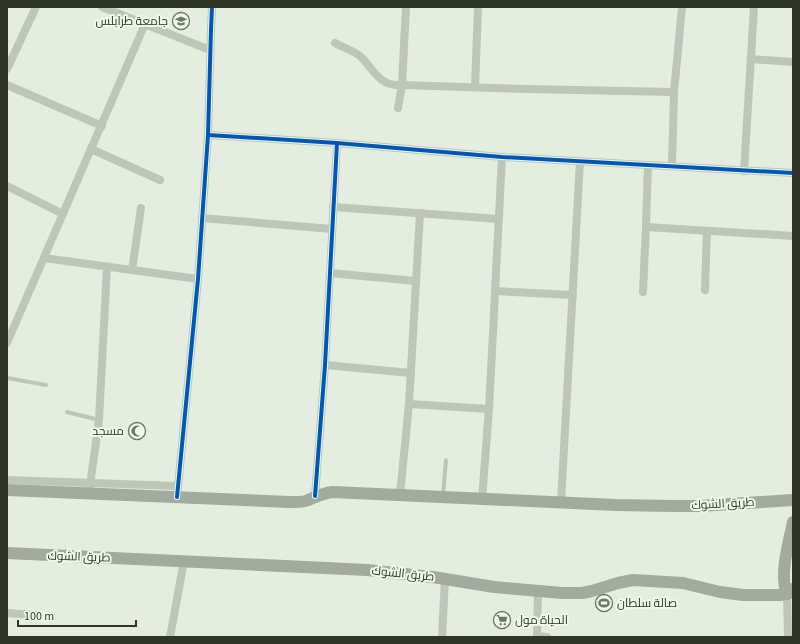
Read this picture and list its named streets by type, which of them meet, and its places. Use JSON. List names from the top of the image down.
{
  "streets": {
    "main road": ["طريق الشوك"]
  },
  "places": {
    "school or university": ["جامعة طرابلس"],
    "mosque": ["مسجد"],
    "sports": ["صالة سلطان"],
    "supermarket": ["الحياة مول"]
  },
  "scale_bar": "100 m"
}
